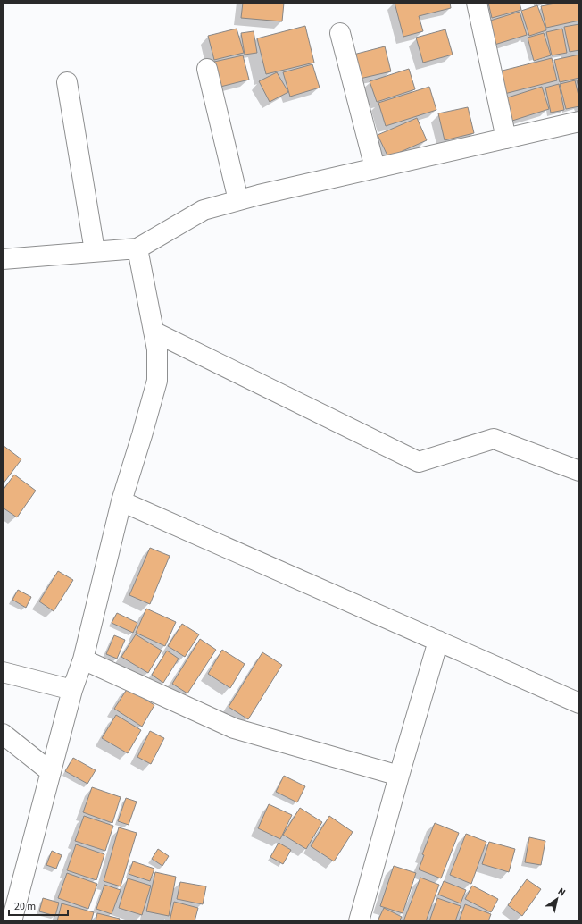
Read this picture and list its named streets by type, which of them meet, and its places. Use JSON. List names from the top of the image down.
{
  "scale_bar": "20 m",
  "north": "top right"
}
